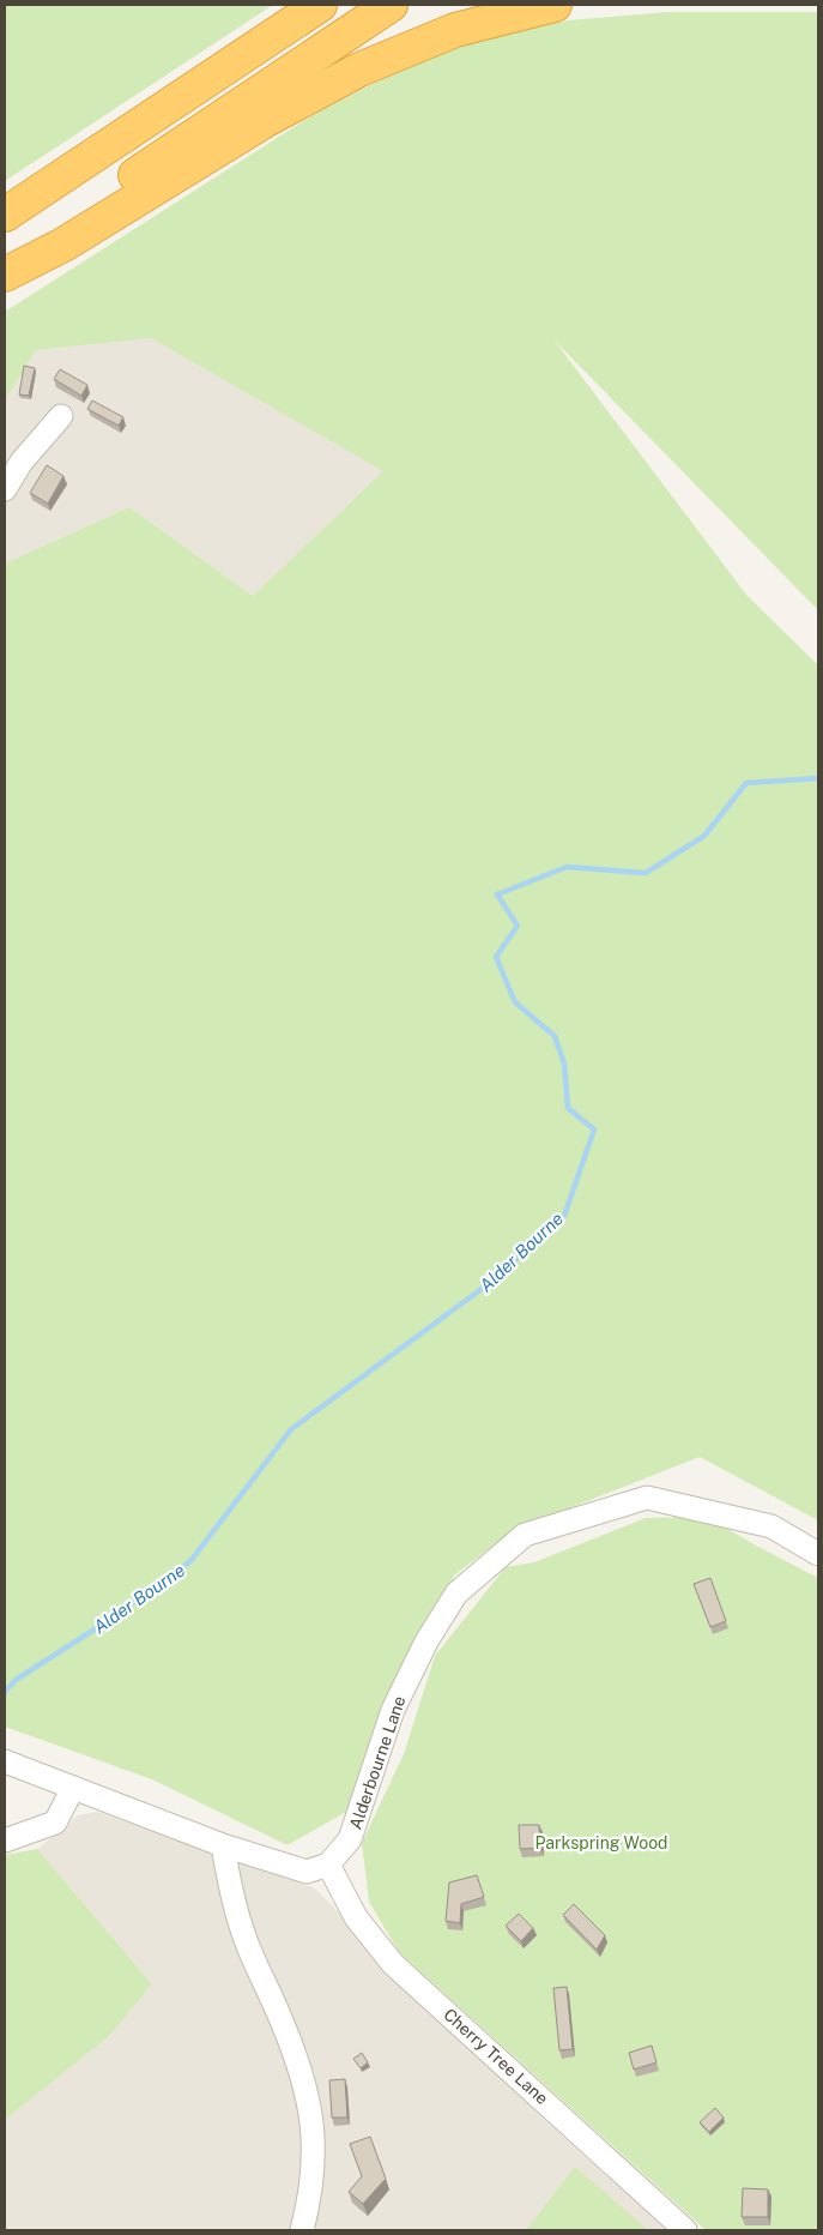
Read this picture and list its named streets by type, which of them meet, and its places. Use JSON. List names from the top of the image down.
{
  "streets": {
    "street": ["Alderbourne Lane", "Cherry Tree Lane"]
  },
  "crossings": [
    ["Alderbourne Lane", "Cherry Tree Lane"]
  ],
  "water": ["Alder Bourne"],
  "parks": ["Parkspring Wood"]
}
